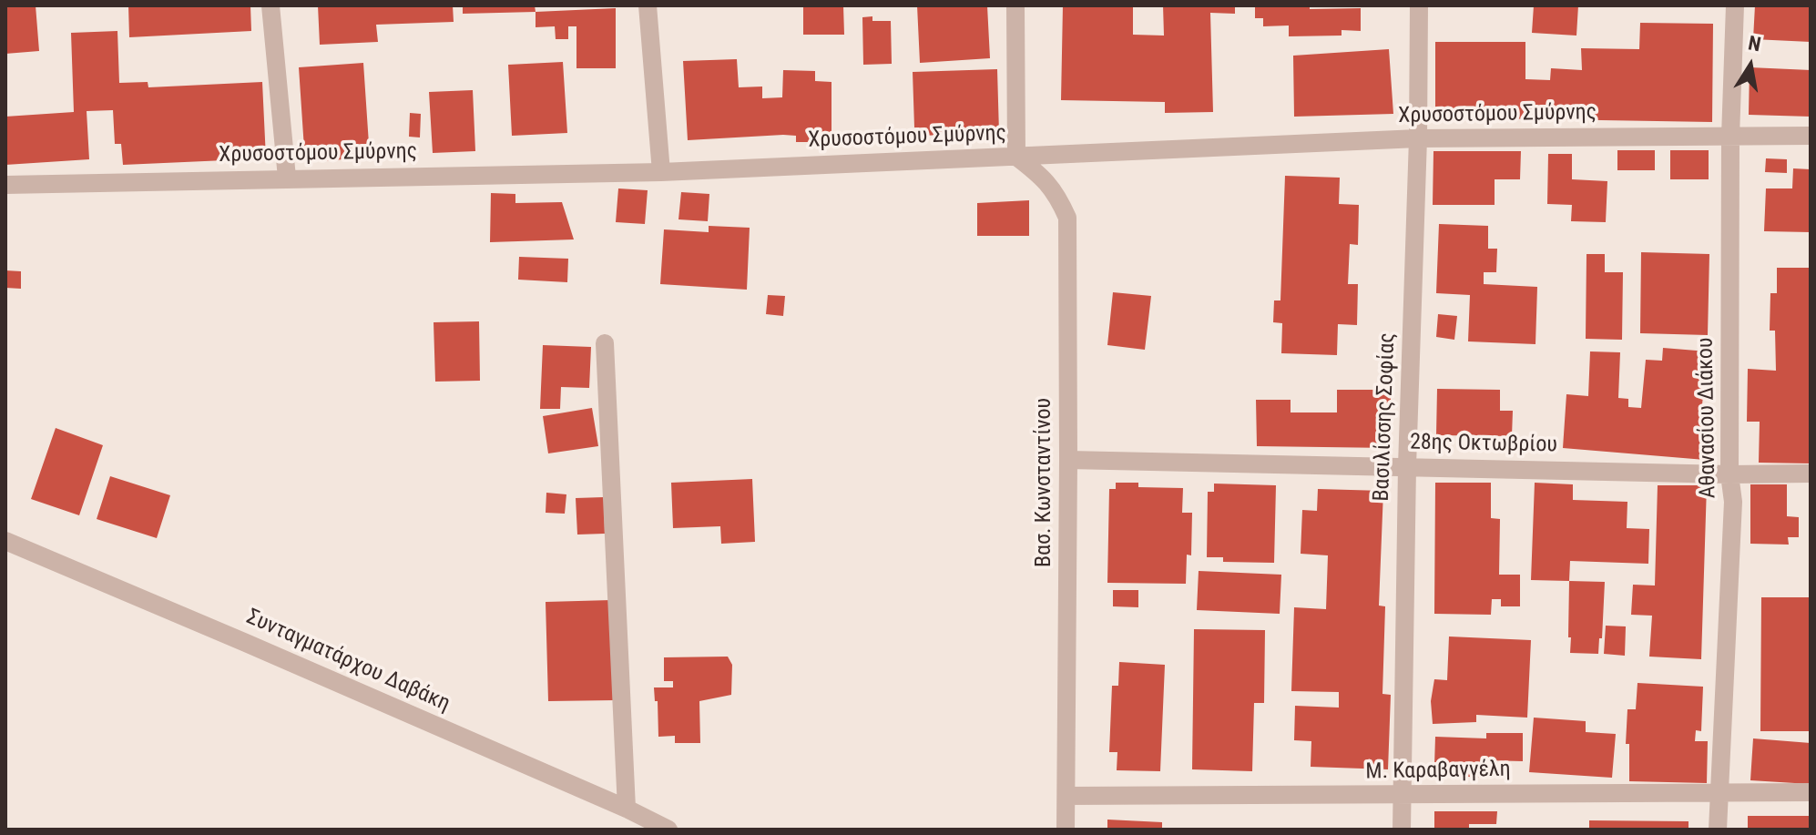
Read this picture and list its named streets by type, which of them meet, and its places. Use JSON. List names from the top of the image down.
{
  "streets": {
    "street": [
      "Χρυσοστόμου Σμύρνης",
      "Βασιλίσσης Σοφίας",
      "Αθανασίου Διάκου",
      "28ης Οκτωβρίου",
      "Βασ. Κωνσταντίνου",
      "Συνταγματάρχου Δαβάκη",
      "Μ. Καραβαγγέλη"
    ]
  },
  "crossings": [
    ["Χρυσοστόμου Σμύρνης", "Βασιλίσσης Σοφίας"],
    ["Χρυσοστόμου Σμύρνης", "Αθανασίου Διάκου"],
    ["Χρυσοστόμου Σμύρνης", "Βασ. Κωνσταντίνου"],
    ["Βασιλίσσης Σοφίας", "28ης Οκτωβρίου"],
    ["Βασιλίσσης Σοφίας", "Μ. Καραβαγγέλη"],
    ["Αθανασίου Διάκου", "28ης Οκτωβρίου"],
    ["Αθανασίου Διάκου", "Μ. Καραβαγγέλη"],
    ["28ης Οκτωβρίου", "Βασ. Κωνσταντίνου"],
    ["Βασ. Κωνσταντίνου", "Μ. Καραβαγγέλη"]
  ],
  "north": "top"
}
